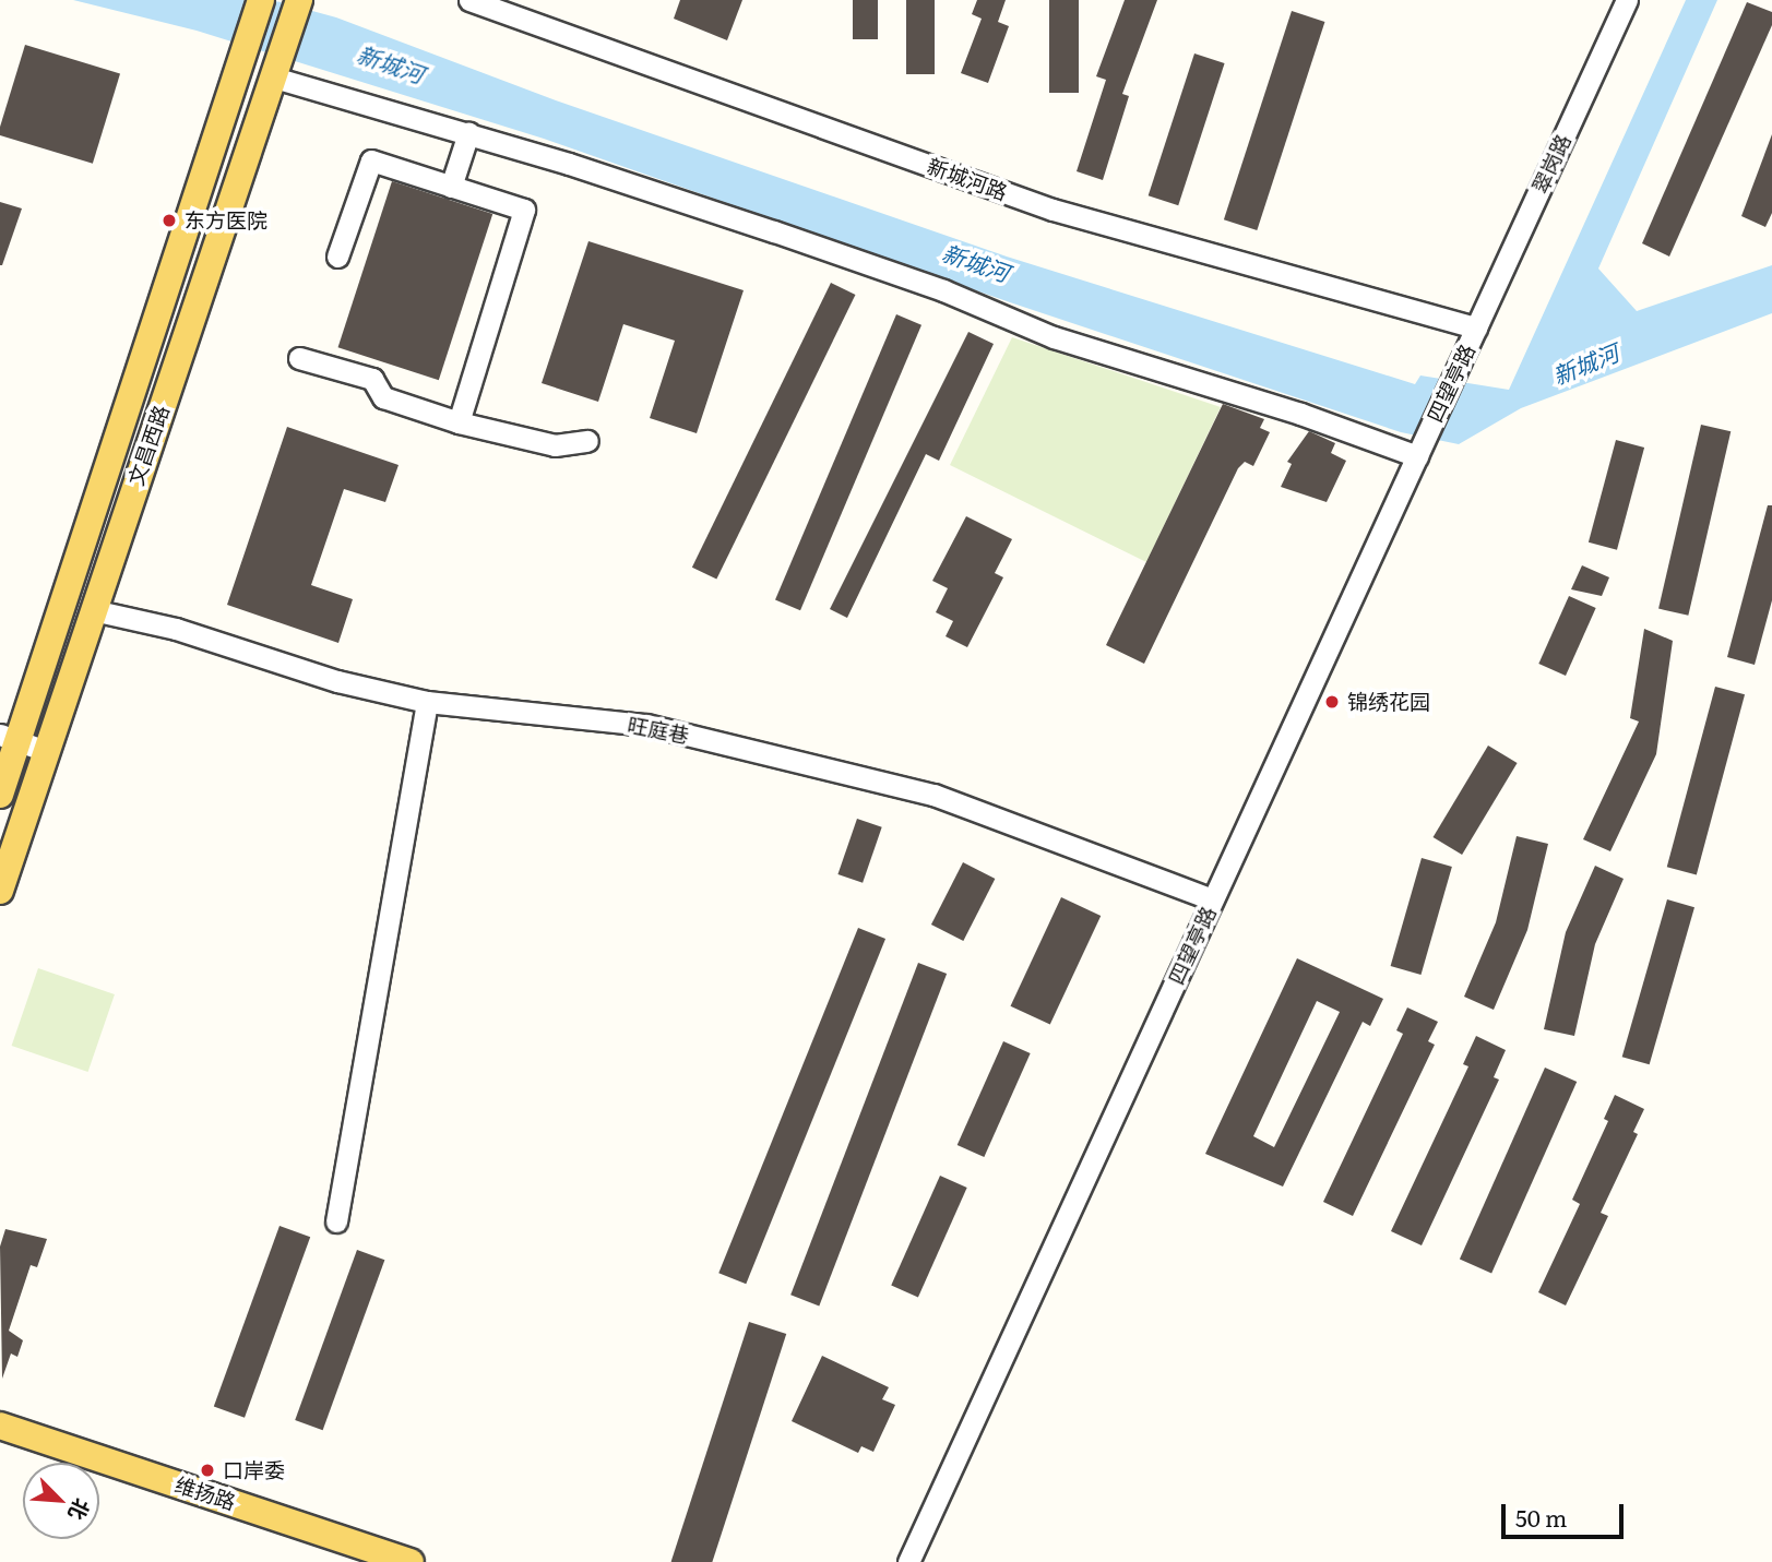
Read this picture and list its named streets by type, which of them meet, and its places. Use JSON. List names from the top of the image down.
{
  "streets": {
    "main road": ["文昌西路", "维扬路"],
    "street": [
      "翠岗路",
      "新城河路",
      "四望亭路",
      "旺庭巷"
    ]
  },
  "crossings": [
    ["翠岗路", "新城河路"],
    ["翠岗路", "四望亭路"],
    ["新城河路", "四望亭路"],
    ["四望亭路", "旺庭巷"],
    ["文昌西路", "旺庭巷"]
  ],
  "water": ["新城河"],
  "places": ["东方医院", "锦绣花园", "口岸委"],
  "scale_bar": "50 m",
  "north": "bottom right"
}
